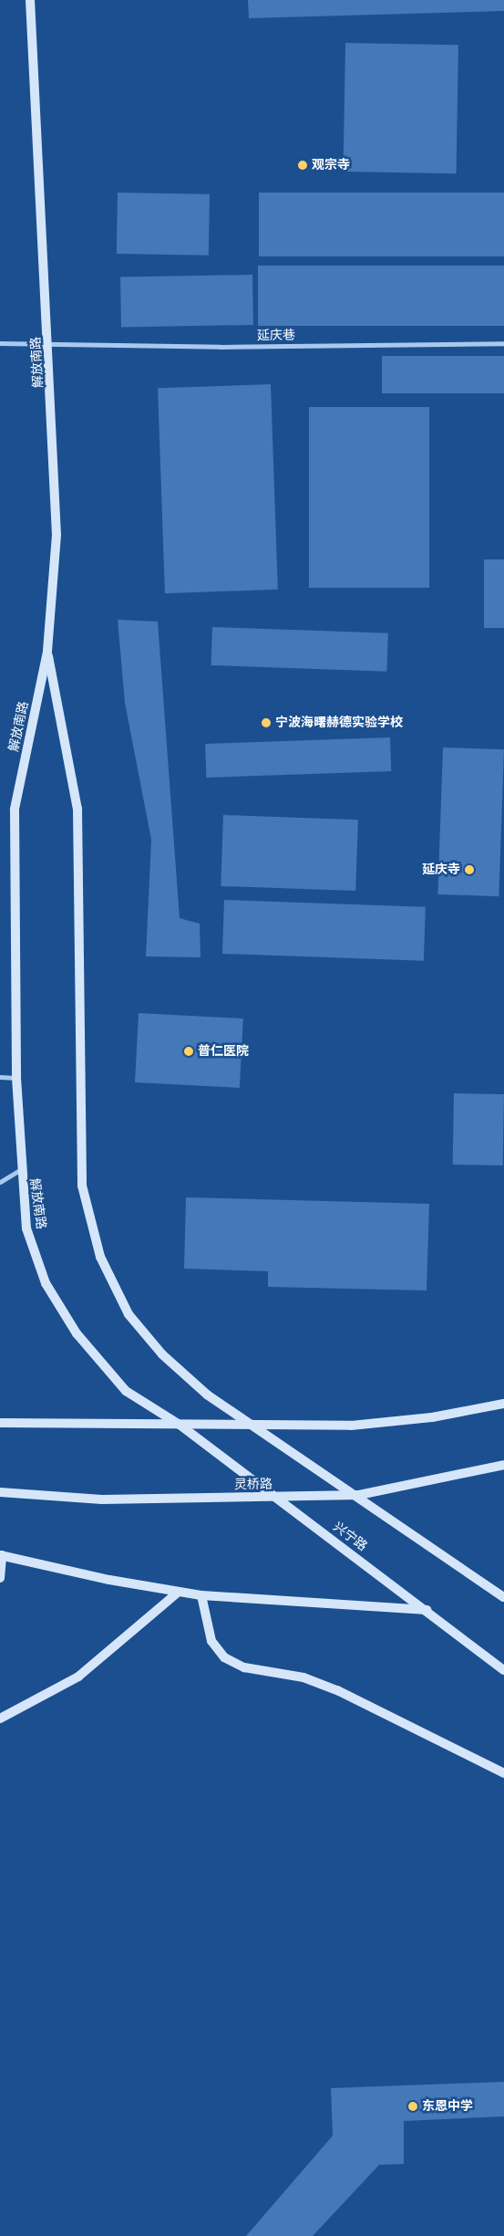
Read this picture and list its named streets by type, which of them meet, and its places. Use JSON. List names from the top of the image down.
{
  "streets": {
    "main road": ["解放南路", "灵桥路", "兴宁路"],
    "street": ["延庆巷"]
  },
  "crossings": [
    ["延庆巷", "解放南路"],
    ["解放南路", "兴宁路"],
    ["灵桥路", "兴宁路"]
  ],
  "places": [
    "观宗寺",
    "宁波海曙赫德实验学校",
    "延庆寺",
    "普仁医院",
    "东恩中学"
  ]
}
